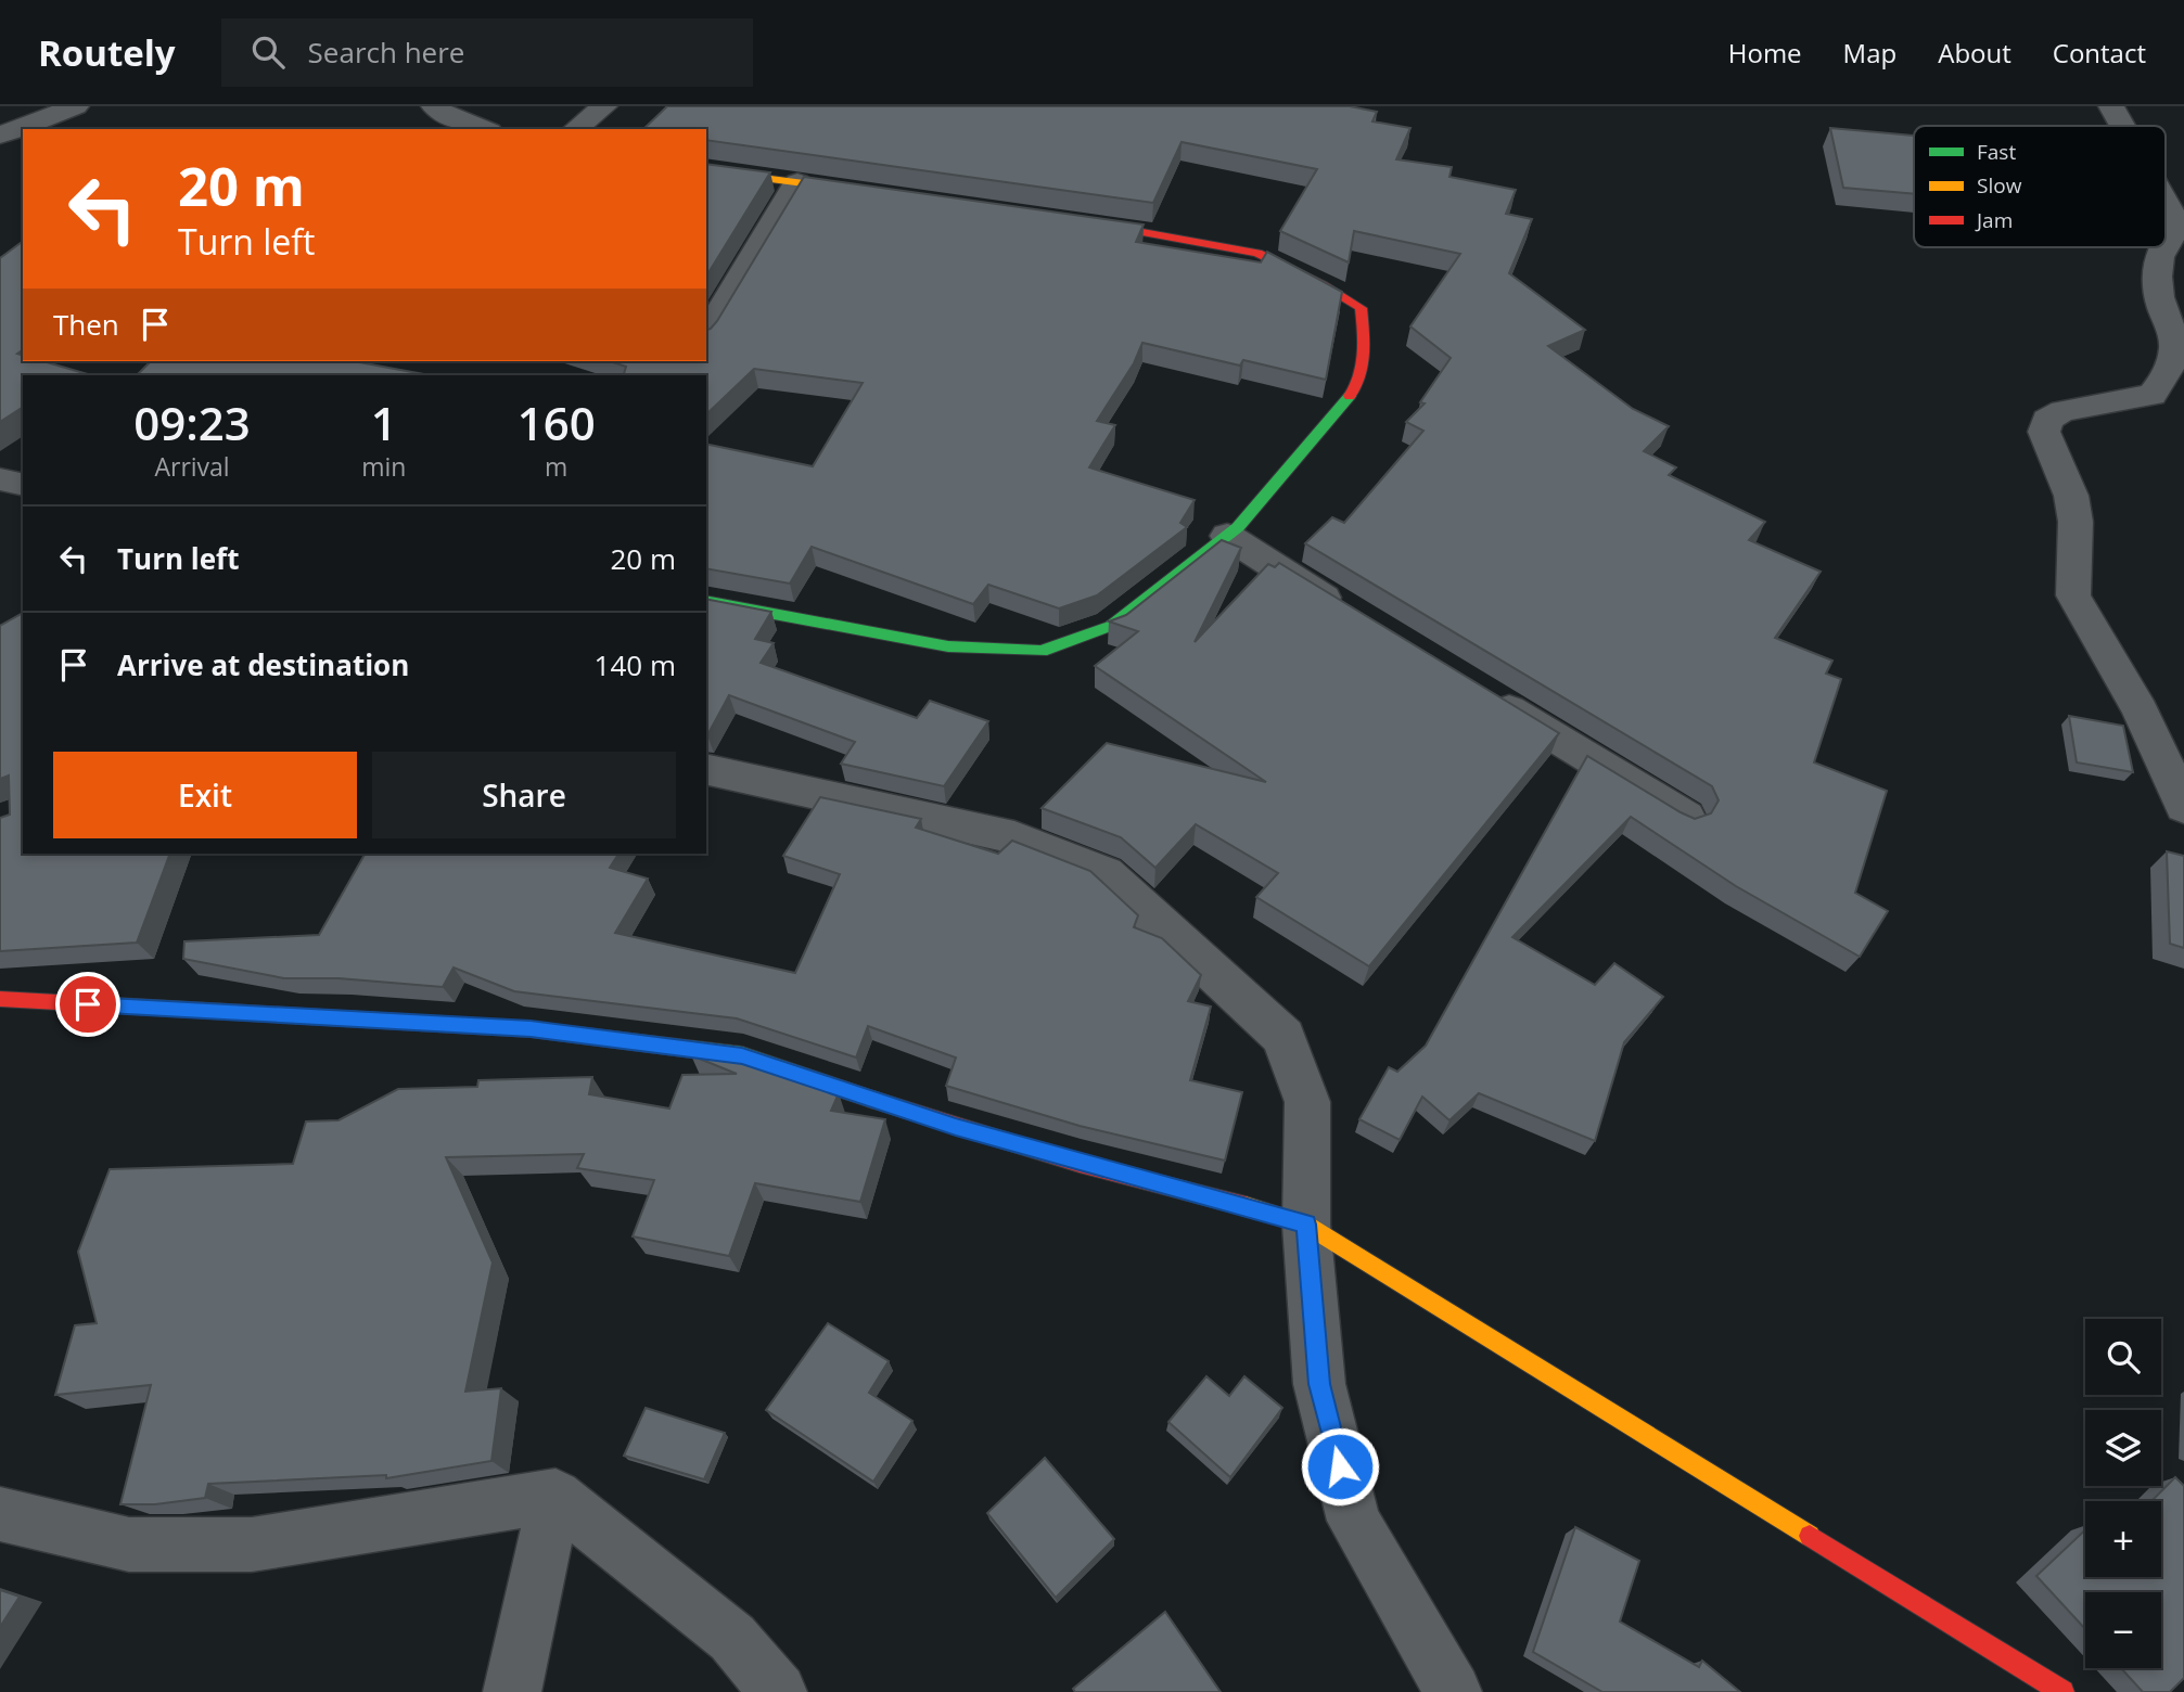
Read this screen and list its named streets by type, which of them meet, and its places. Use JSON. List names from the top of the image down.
{
  "legend": ["Fast", "Slow", "Jam"],
  "page": {
    "header": "Routely",
    "search": "Search here",
    "nav": [
      "Home",
      "Map",
      "About",
      "Contact"
    ],
    "turn": ["20 m", "Turn left"],
    "then": "Then",
    "eta": [
      "09:23",
      "Arrival",
      "1",
      "min",
      "160",
      "m"
    ],
    "list": [
      {
        "name": "Turn left",
        "value": "20 m"
      },
      {
        "name": "Arrive at destination",
        "value": "140 m"
      }
    ],
    "buttons": ["Exit", "Share"],
    "map_buttons": ["+", "−"]
  }
}
